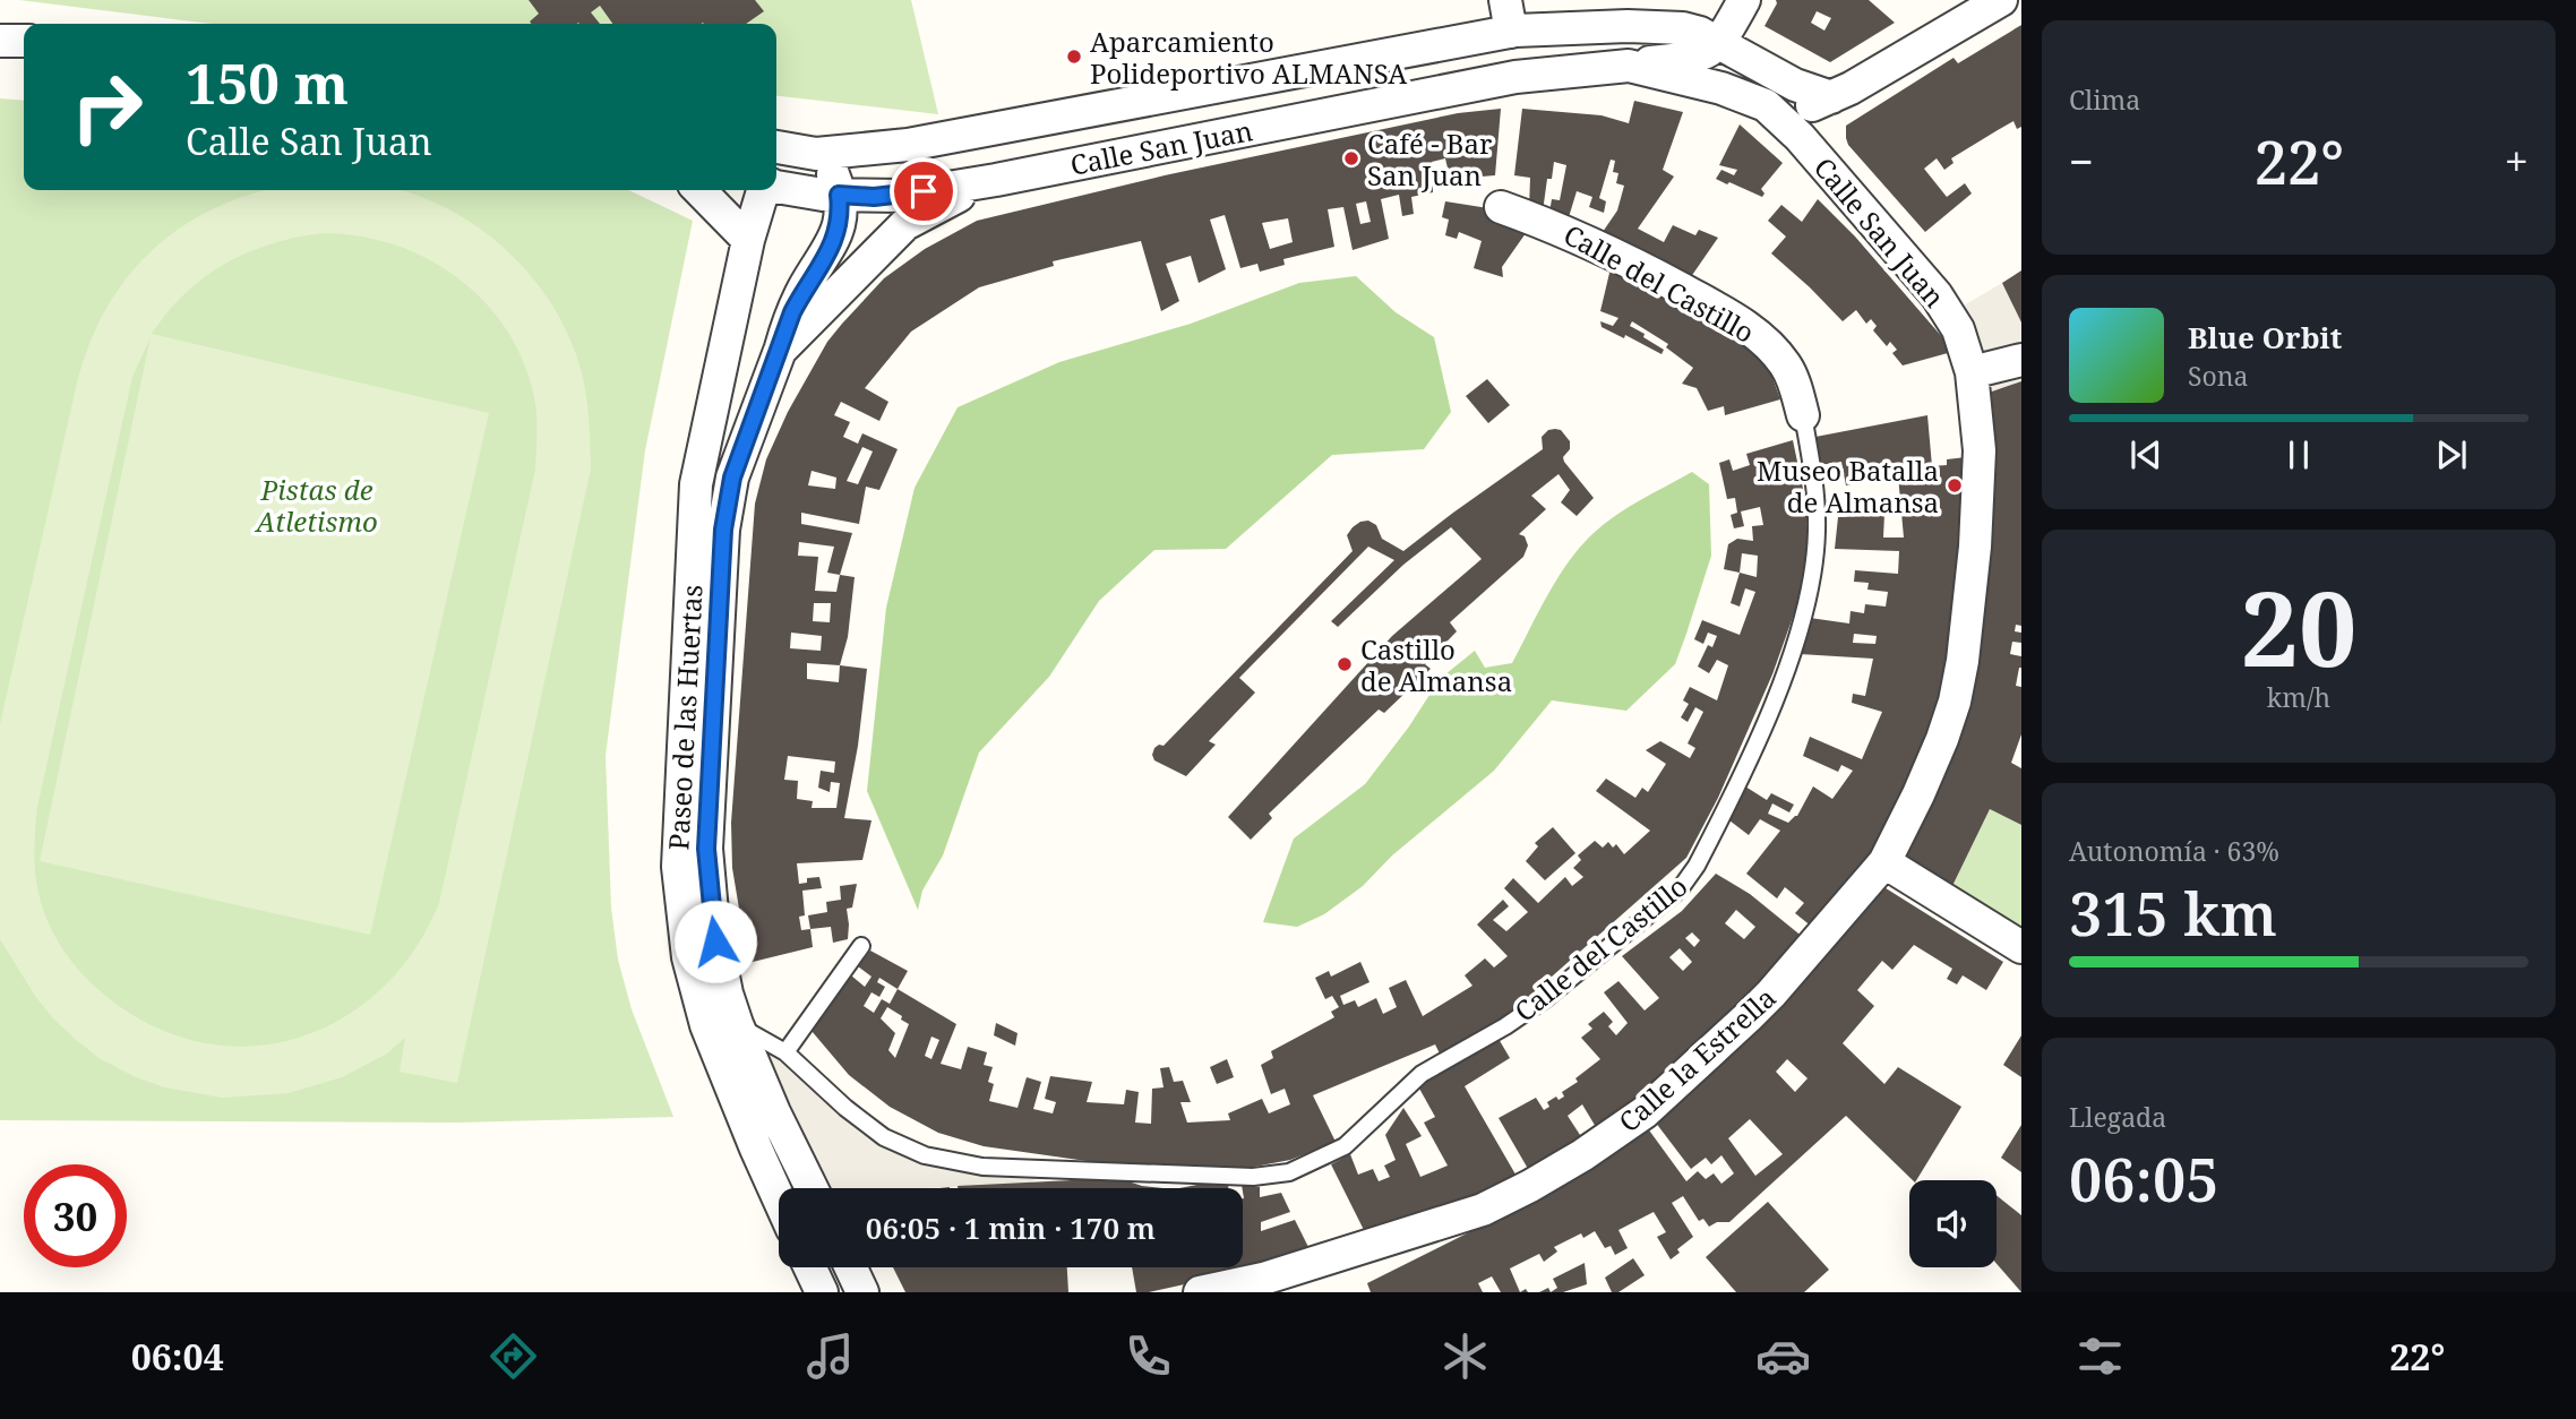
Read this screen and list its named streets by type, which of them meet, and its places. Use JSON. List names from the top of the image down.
{
  "streets": {
    "street": [
      "Calle San Juan",
      "Calle del Castillo",
      "Paseo de las Huertas",
      "Calle la Estrella"
    ]
  },
  "crossings": [
    ["Calle San Juan", "Paseo de las Huertas"],
    ["Calle San Juan", "Calle la Estrella"],
    ["Calle del Castillo", "Paseo de las Huertas"]
  ],
  "parks": ["Pistas de Atletismo"],
  "places": [
    "Aparcamiento Polideportivo ALMANSA",
    "Café - Bar San Juan",
    "Museo Batalla de Almansa",
    "Castillo de Almansa"
  ],
  "page": {
    "tile": [
      "Clima",
      ["20", "km/h"],
      ["Autonomía · 63%", "315 km"],
      ["Llegada", "06:05"]
    ],
    "turn": ["150 m", "Calle San Juan"],
    "heat": ["−", "22°", "+"],
    "song": ["Blue Orbit", "Sona"],
    "limit": "30",
    "trip": "06:05 · 1 min · 170 m",
    "tabs": ["06:04", "22°"]
  }
}
